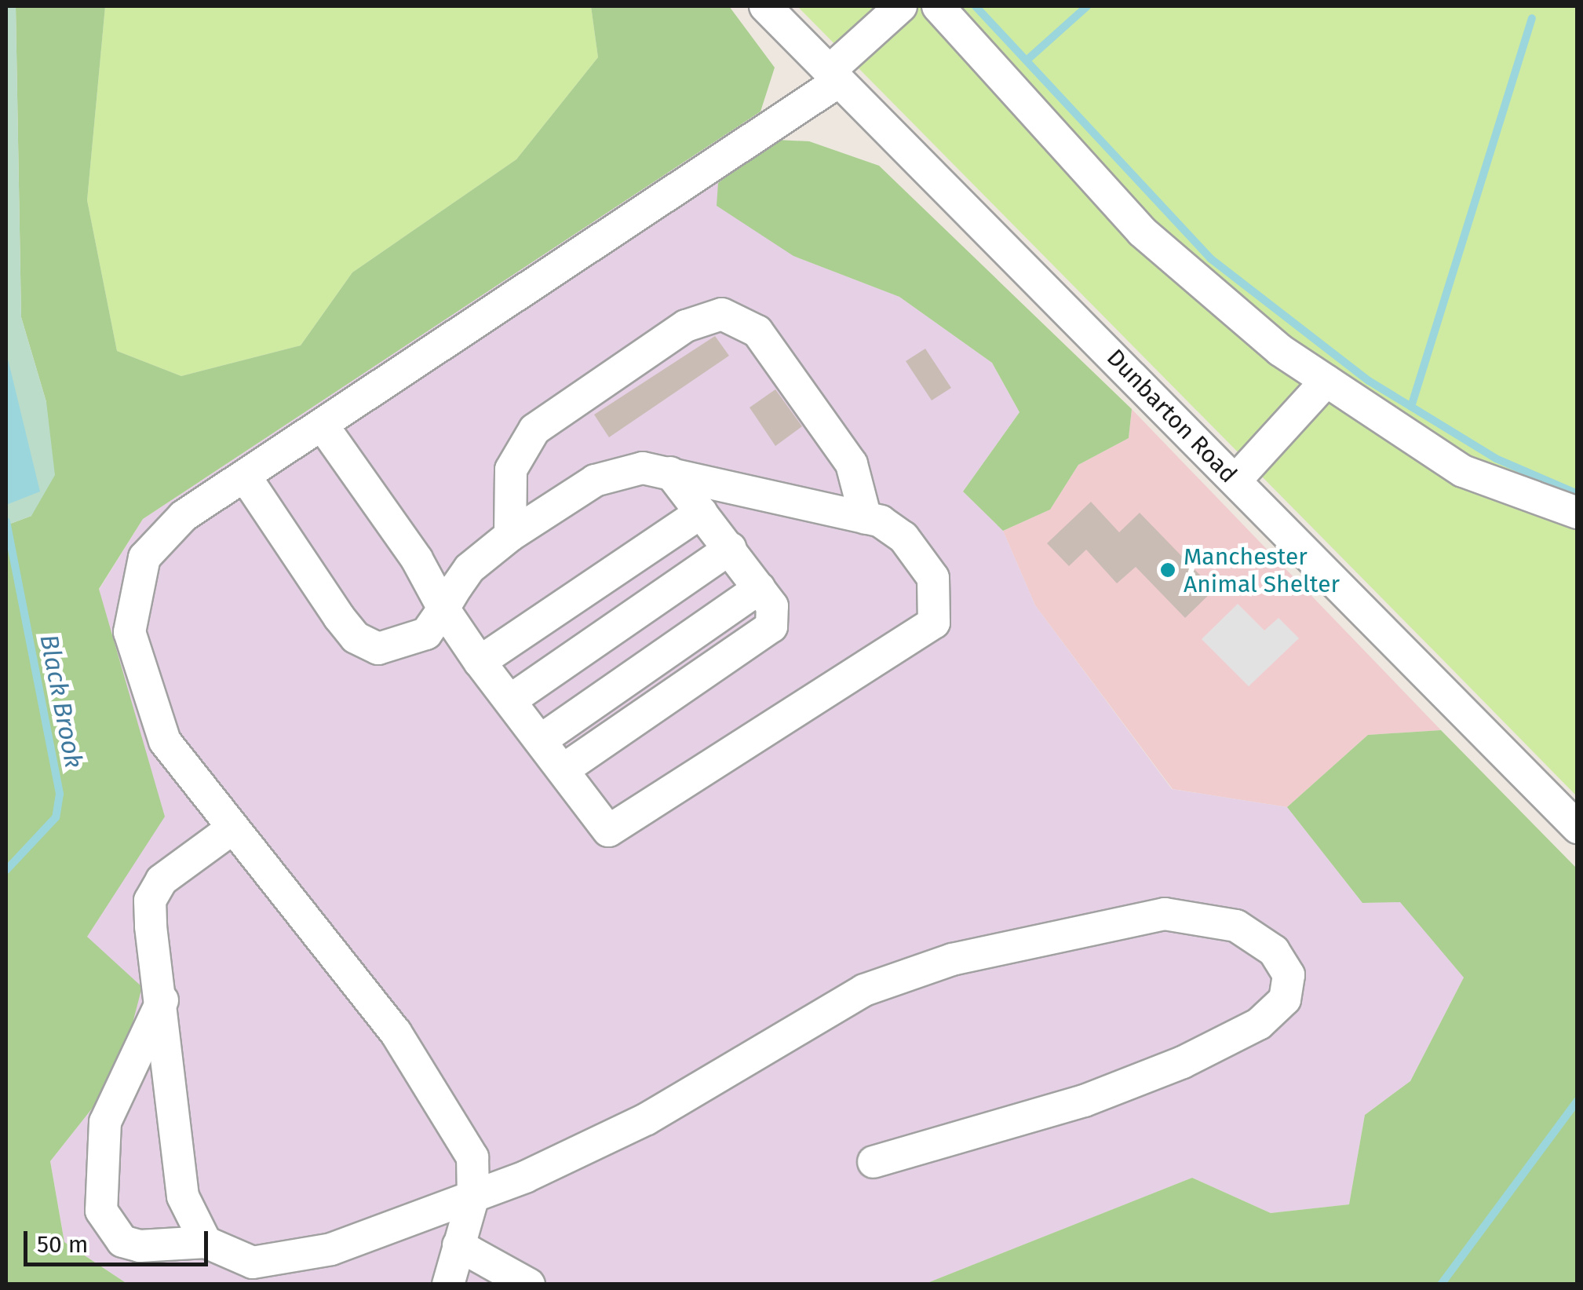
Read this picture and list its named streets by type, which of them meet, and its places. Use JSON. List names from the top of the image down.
{
  "streets": {
    "street": ["Dunbarton Road"]
  },
  "water": ["Black Brook"],
  "places": ["Manchester Animal Shelter"],
  "scale_bar": "50 m"
}
